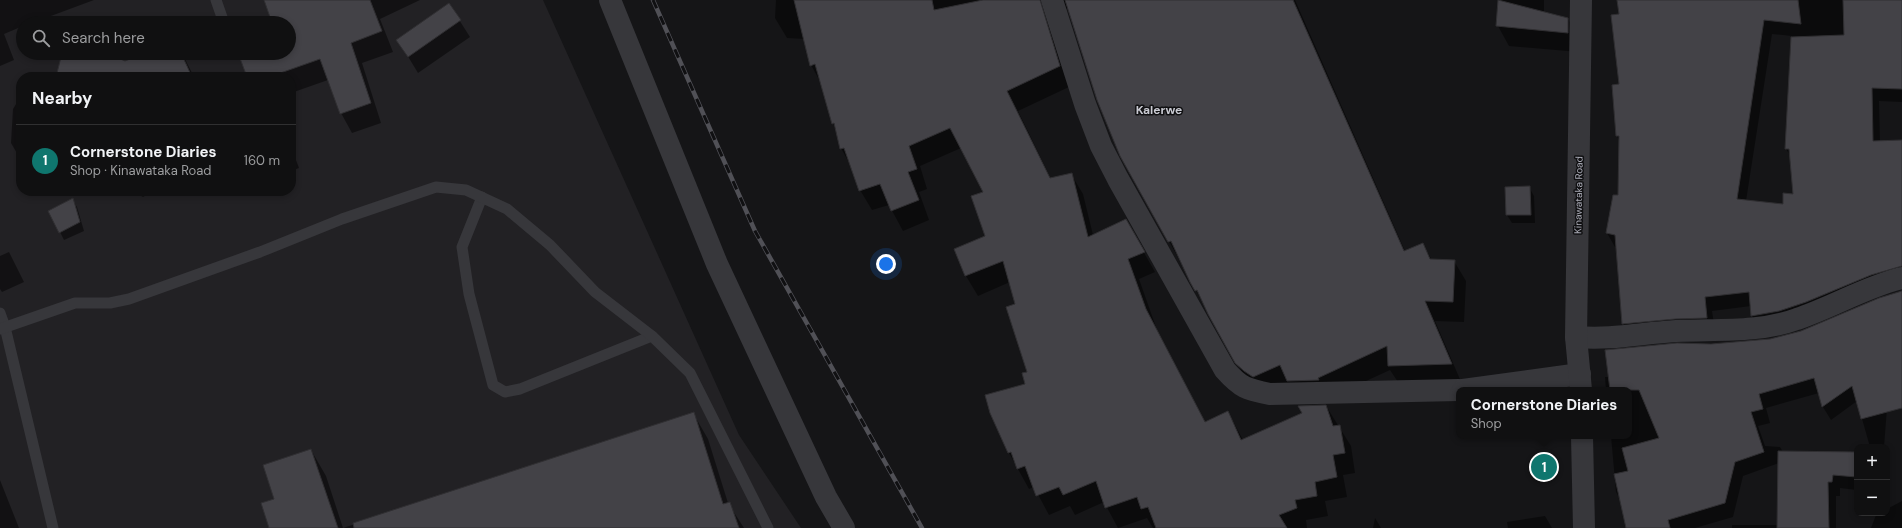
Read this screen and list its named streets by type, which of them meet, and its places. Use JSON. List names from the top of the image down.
{
  "streets": {
    "street": ["Kinawataka Road"]
  },
  "districts": ["Kalerwe"],
  "page": {
    "search": "Search here",
    "heading": "Nearby",
    "list": [
      {
        "mark": "1",
        "name": "Cornerstone Diaries",
        "note": "Shop · Kinawataka Road",
        "value": "160 m"
      }
    ],
    "popup": ["Cornerstone Diaries", "Shop"],
    "map_buttons": ["+", "−"],
    "pins": "1"
  }
}
